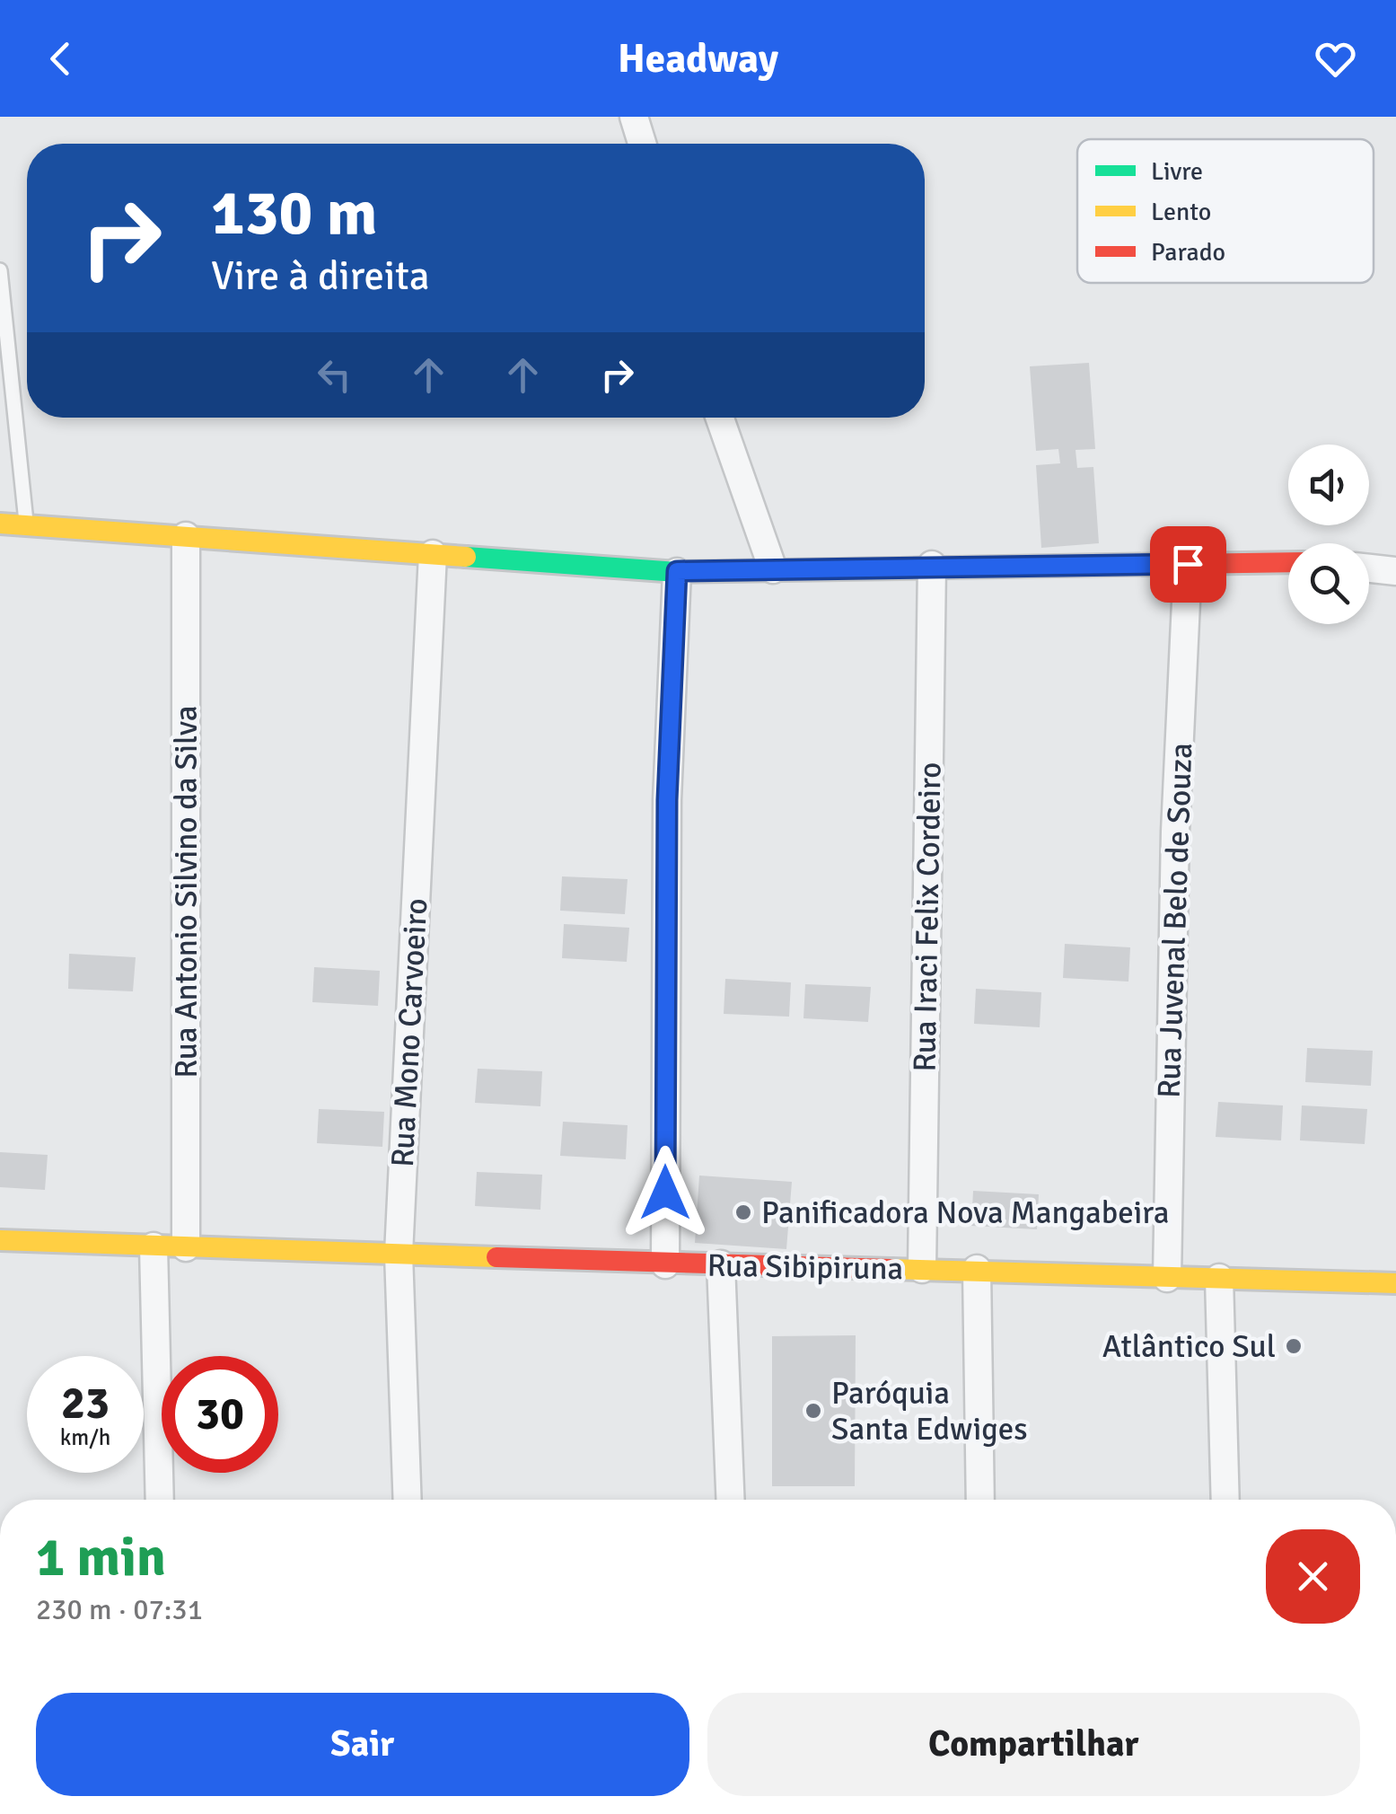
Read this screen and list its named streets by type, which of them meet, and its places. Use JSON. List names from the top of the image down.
{
  "streets": {
    "street": [
      "Rua Antonio Silvino da Silva",
      "Rua Iraci Felix Cordeiro",
      "Rua Juvenal Belo de Souza",
      "Rua Mono Carvoeiro",
      "Rua Sibipiruna"
    ]
  },
  "crossings": [
    ["Rua Antonio Silvino da Silva", "Rua Sibipiruna"],
    ["Rua Iraci Felix Cordeiro", "Rua Sibipiruna"],
    ["Rua Juvenal Belo de Souza", "Rua Sibipiruna"],
    ["Rua Mono Carvoeiro", "Rua Sibipiruna"]
  ],
  "places": ["Panificadora Nova Mangabeira", "Atlântico Sul", "Paróquia Santa Edwiges"],
  "legend": ["Livre", "Lento", "Parado"],
  "page": {
    "header": "Headway",
    "turn": ["130 m", "Vire à direita"],
    "speed": "23 km/h",
    "limit": "30",
    "heading": ["1 min", "230 m · 07:31"],
    "buttons": ["Sair", "Compartilhar"]
  }
}
